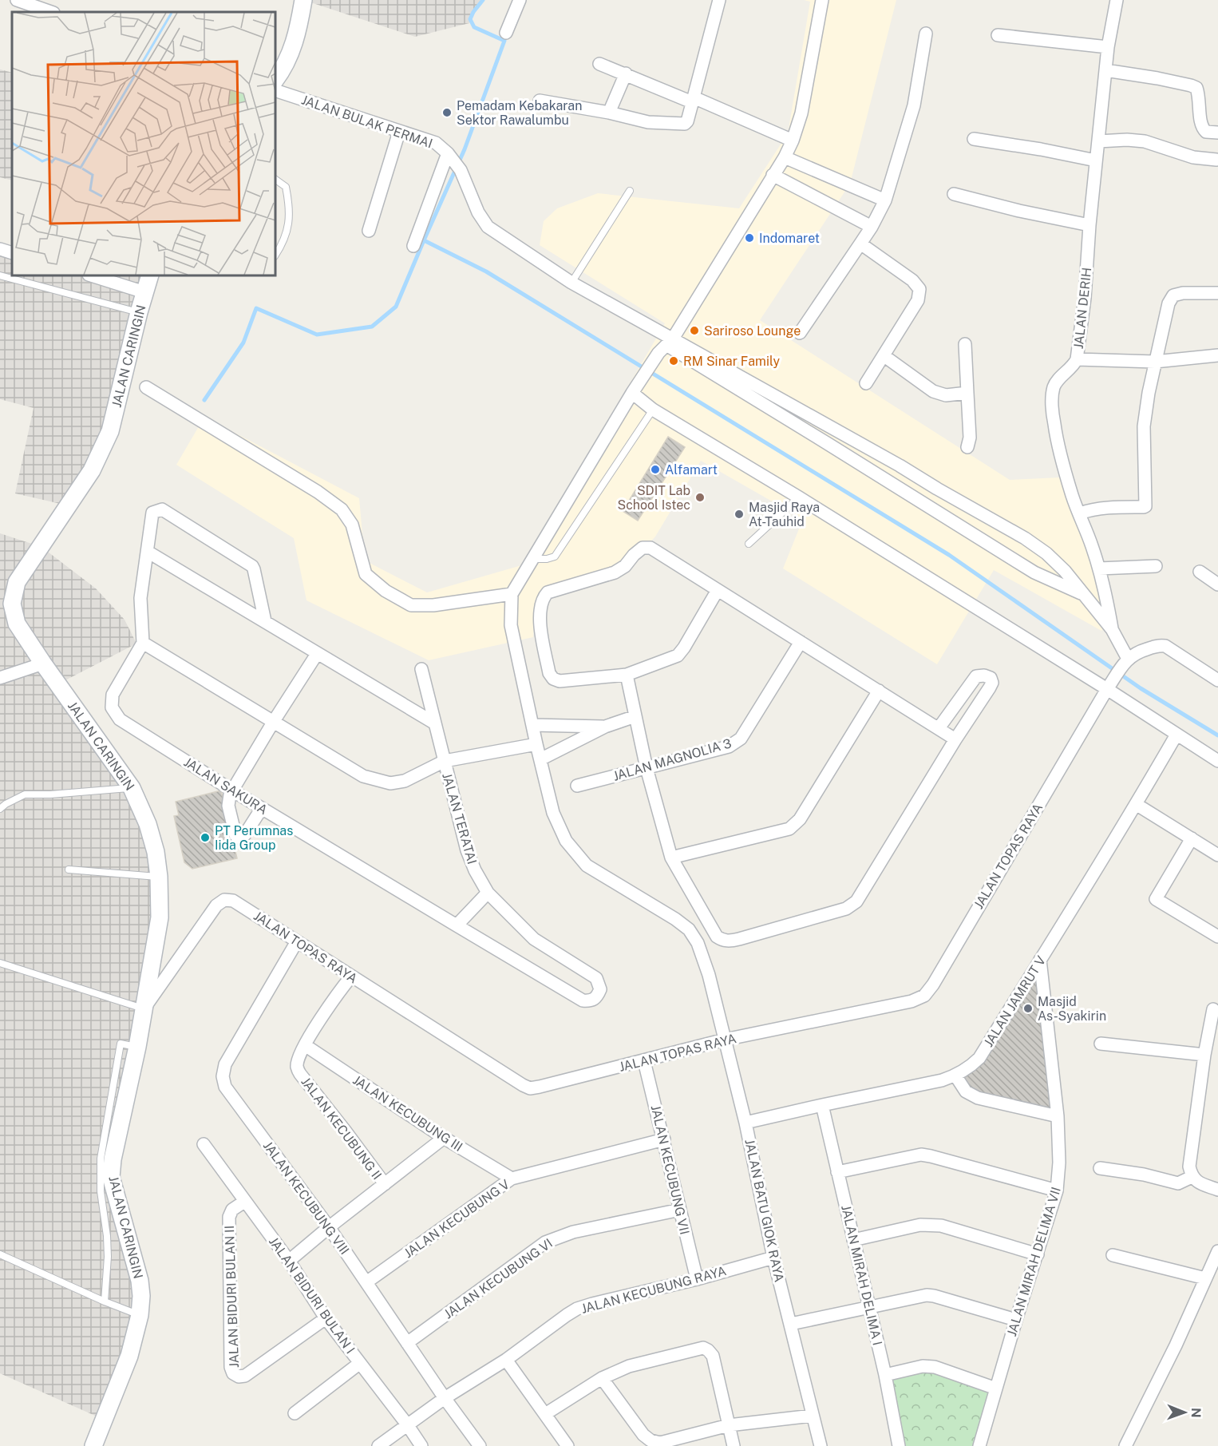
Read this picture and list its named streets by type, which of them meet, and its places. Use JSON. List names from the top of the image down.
{
  "streets": {
    "main road": ["JALAN CARINGIN"],
    "street": [
      "JALAN BULAK PERMAI",
      "JALAN DERIH",
      "JALAN MAGNOLIA 3",
      "JALAN SAKURA",
      "JALAN TERATAI",
      "JALAN TOPAS RAYA",
      "JALAN JAMRUT V",
      "JALAN KECUBUNG III",
      "JALAN KECUBUNG II",
      "JALAN KECUBUNG VII",
      "JALAN KECUBUNG VIII",
      "JALAN BATU GIOK RAYA",
      "JALAN KECUBUNG V",
      "JALAN MIRAH DELIMA VII",
      "JALAN MIRAH DELIMA I",
      "JALAN KECUBUNG VI",
      "JALAN KECUBUNG RAYA",
      "JALAN BIDURI BULAN I",
      "JALAN BIDURI BULAN II"
    ]
  },
  "crossings": [
    ["JALAN CARINGIN", "JALAN TOPAS RAYA"],
    ["JALAN SAKURA", "JALAN TERATAI"],
    ["JALAN TOPAS RAYA", "JALAN KECUBUNG II"],
    ["JALAN TOPAS RAYA", "JALAN KECUBUNG VII"],
    ["JALAN TOPAS RAYA", "JALAN KECUBUNG VIII"],
    ["JALAN TOPAS RAYA", "JALAN BATU GIOK RAYA"],
    ["JALAN JAMRUT V", "JALAN BATU GIOK RAYA"],
    ["JALAN JAMRUT V", "JALAN MIRAH DELIMA VII"],
    ["JALAN JAMRUT V", "JALAN MIRAH DELIMA I"],
    ["JALAN KECUBUNG III", "JALAN KECUBUNG II"],
    ["JALAN KECUBUNG III", "JALAN KECUBUNG V"],
    ["JALAN KECUBUNG VII", "JALAN KECUBUNG V"],
    ["JALAN KECUBUNG VII", "JALAN KECUBUNG VI"],
    ["JALAN KECUBUNG VII", "JALAN KECUBUNG RAYA"],
    ["JALAN KECUBUNG VIII", "JALAN KECUBUNG V"],
    ["JALAN KECUBUNG VIII", "JALAN KECUBUNG VI"],
    ["JALAN KECUBUNG VIII", "JALAN KECUBUNG RAYA"],
    ["JALAN BATU GIOK RAYA", "JALAN KECUBUNG RAYA"],
    ["JALAN KECUBUNG RAYA", "JALAN BIDURI BULAN I"],
    ["JALAN BIDURI BULAN I", "JALAN BIDURI BULAN II"]
  ],
  "places": [
    "Pemadam Kebakaran Sektor Rawalumbu",
    "Indomaret",
    "Sariroso Lounge",
    "RM Sinar Family",
    "Alfamart",
    "SDIT Lab School Istec",
    "Masjid Raya At-Tauhid",
    "PT Perumnas Iida Group",
    "Masjid As-Syakirin"
  ],
  "north": "right"
}
